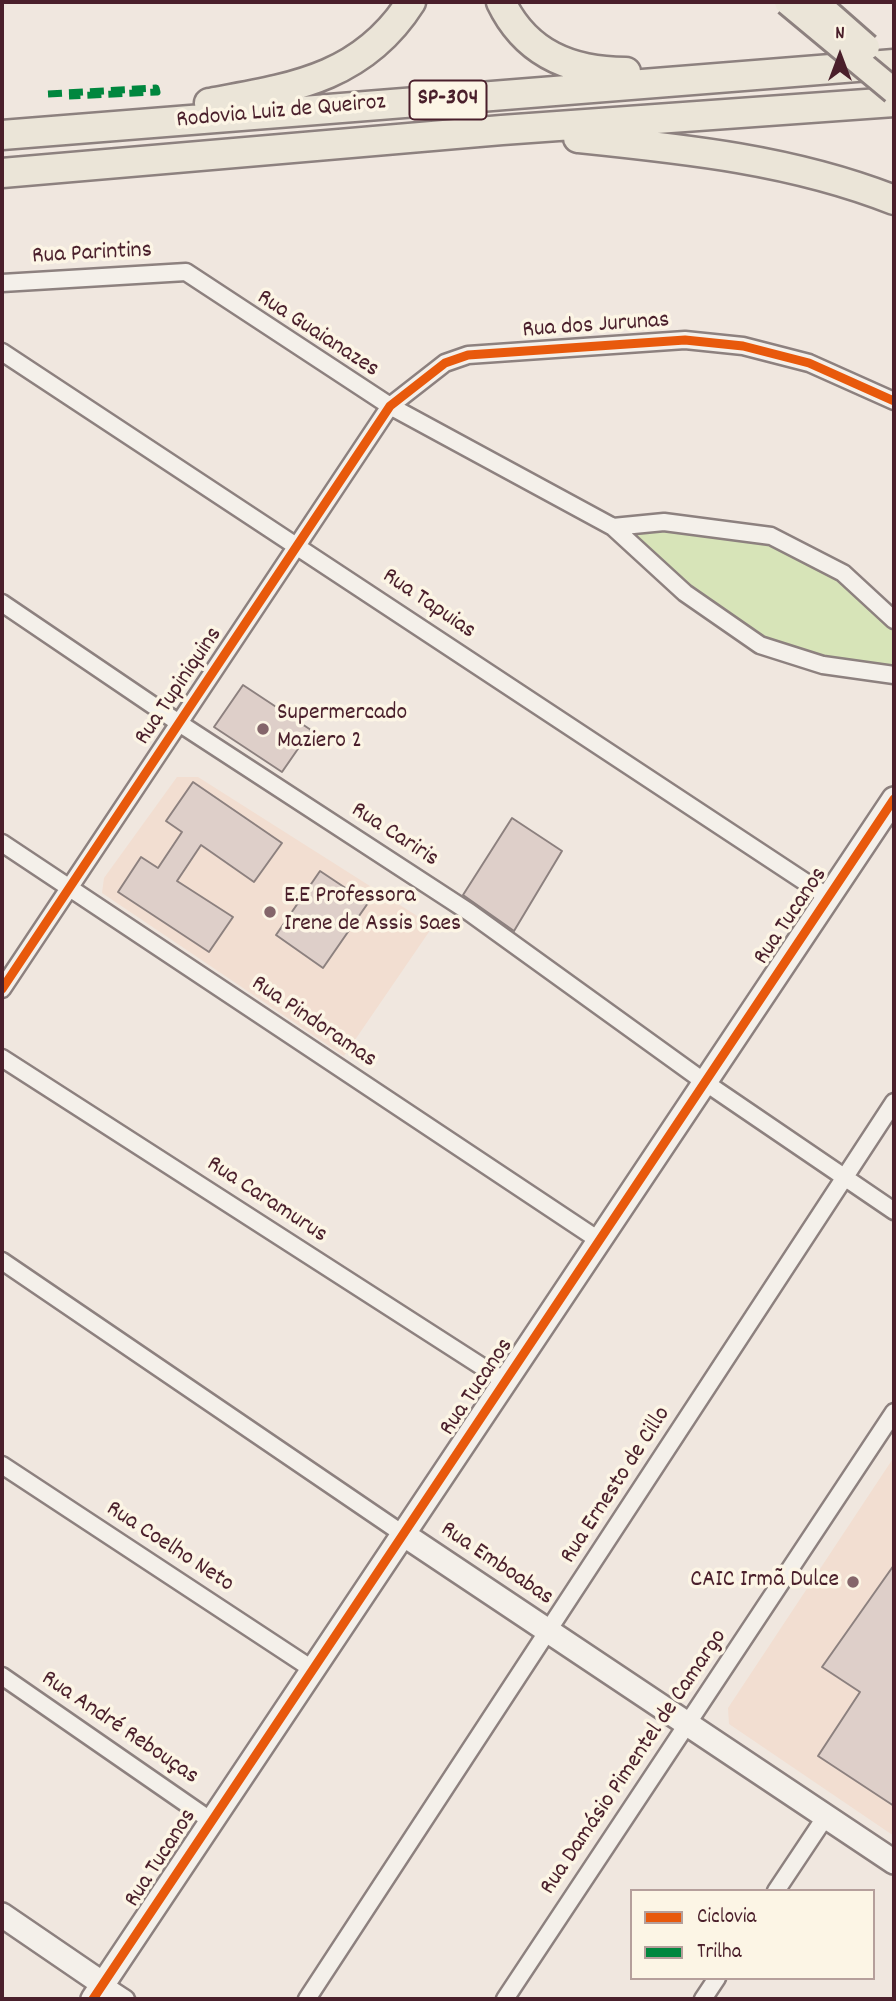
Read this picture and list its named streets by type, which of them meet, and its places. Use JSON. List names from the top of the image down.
{
  "streets": {
    "highway": ["SP-304", "Rodovia Luiz de Queiroz"],
    "street": [
      "Rua Parintins",
      "Rua dos Jurunas",
      "Rua Guaianazes",
      "Rua Tapuias",
      "Rua Tupiniquins",
      "Rua Cariris",
      "Rua Tucanos",
      "Rua Pindoramas",
      "Rua Caramurus",
      "Rua Ernesto de Cillo",
      "Rua Coelho Neto",
      "Rua Emboabas",
      "Rua André Rebouças",
      "Rua Damásio Pimentel de Camargo"
    ]
  },
  "crossings": [
    ["Rua Parintins", "Rua Guaianazes"],
    ["Rua dos Jurunas", "Rua Guaianazes"],
    ["Rua dos Jurunas", "Rua Tupiniquins"],
    ["Rua Guaianazes", "Rua Tupiniquins"],
    ["Rua Tapuias", "Rua Tupiniquins"],
    ["Rua Tapuias", "Rua Tucanos"],
    ["Rua Tupiniquins", "Rua Cariris"],
    ["Rua Tupiniquins", "Rua Pindoramas"],
    ["Rua Cariris", "Rua Tucanos"],
    ["Rua Cariris", "Rua Ernesto de Cillo"],
    ["Rua Tucanos", "Rua Pindoramas"],
    ["Rua Tucanos", "Rua Caramurus"],
    ["Rua Tucanos", "Rua Coelho Neto"],
    ["Rua Tucanos", "Rua Emboabas"],
    ["Rua Tucanos", "Rua André Rebouças"],
    ["Rua Ernesto de Cillo", "Rua Emboabas"],
    ["Rua Emboabas", "Rua Damásio Pimentel de Camargo"]
  ],
  "places": ["Supermercado Maziero 2", "E.E Professora Irene de Assis Saes", "CAIC Irmã Dulce"],
  "legend": ["Ciclovia", "Trilha"],
  "north": "top"
}
